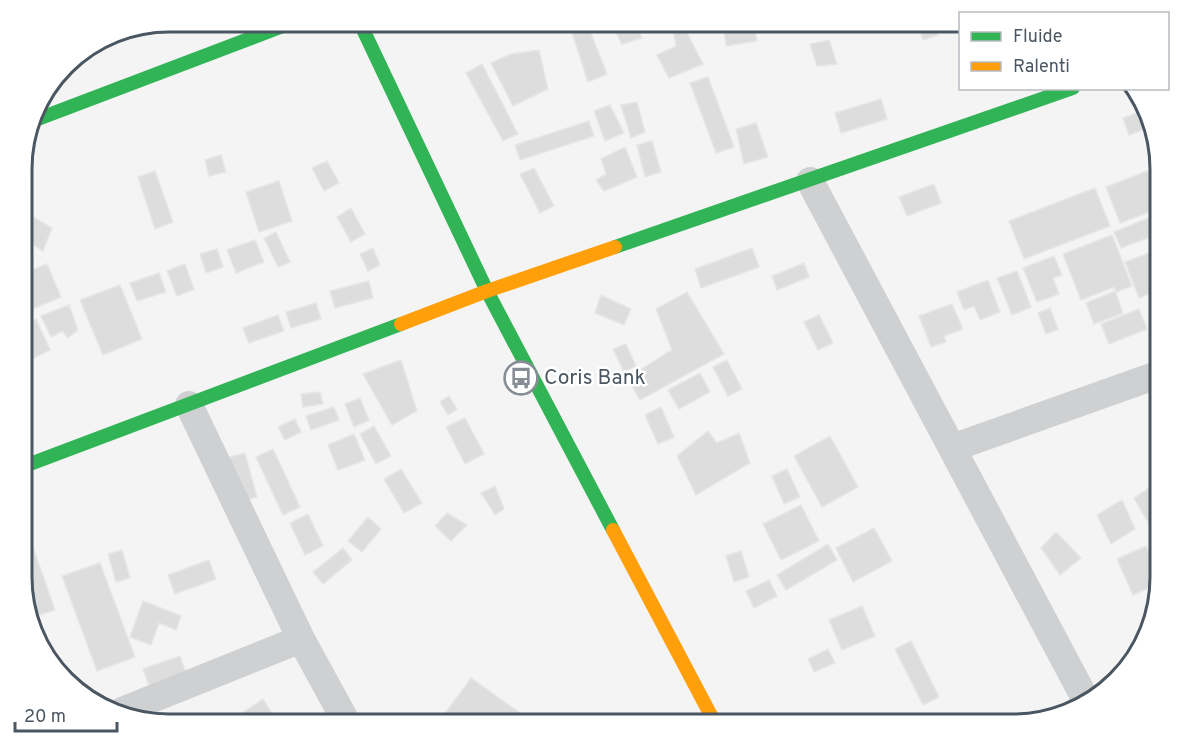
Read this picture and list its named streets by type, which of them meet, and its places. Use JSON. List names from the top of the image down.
{
  "places": {
    "bus stop": ["Coris Bank"]
  },
  "legend": ["Fluide", "Ralenti"],
  "scale_bar": "20 m"
}
